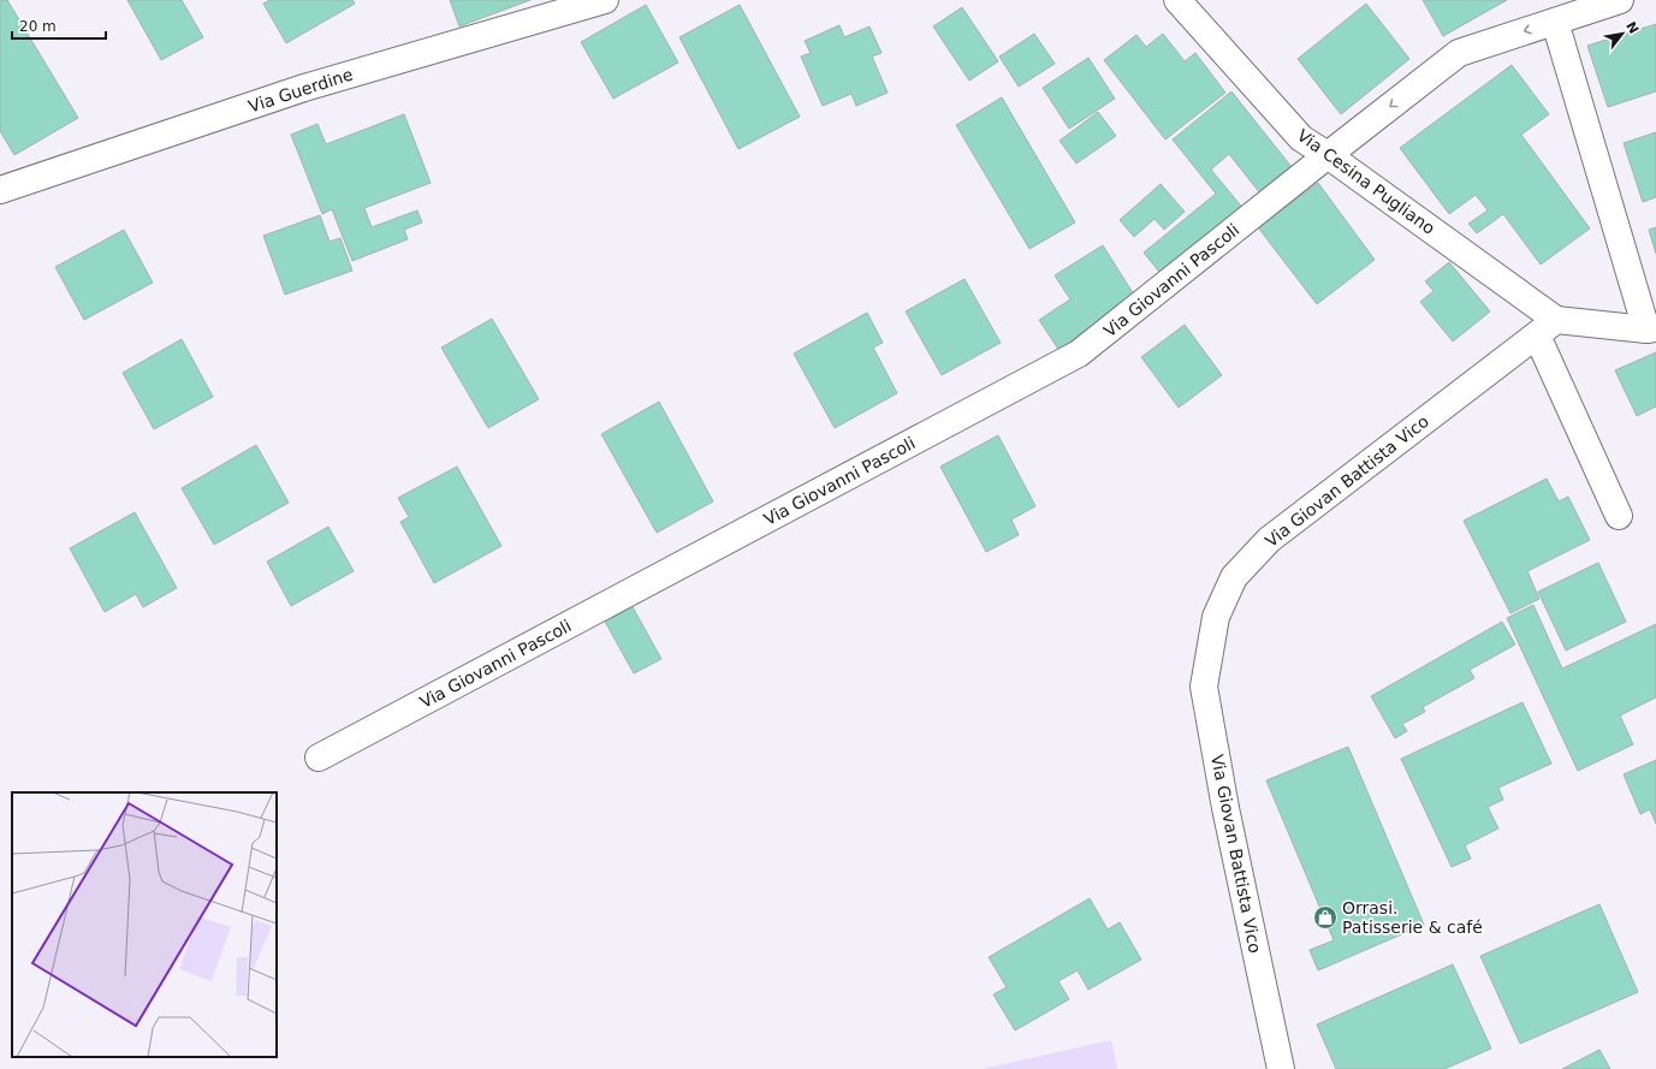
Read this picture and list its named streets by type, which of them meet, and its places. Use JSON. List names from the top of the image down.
{
  "streets": {
    "street": [
      "Via Guerdine",
      "Via Cesina Pugliano",
      "Via Giovanni Pascoli",
      "Via Giovan Battista Vico"
    ]
  },
  "crossings": [
    ["Via Cesina Pugliano", "Via Giovanni Pascoli"],
    ["Via Cesina Pugliano", "Via Giovan Battista Vico"]
  ],
  "places": {
    "shop": ["Orrasi. Patisserie & café"]
  },
  "scale_bar": "20 m",
  "north": "top right"
}
